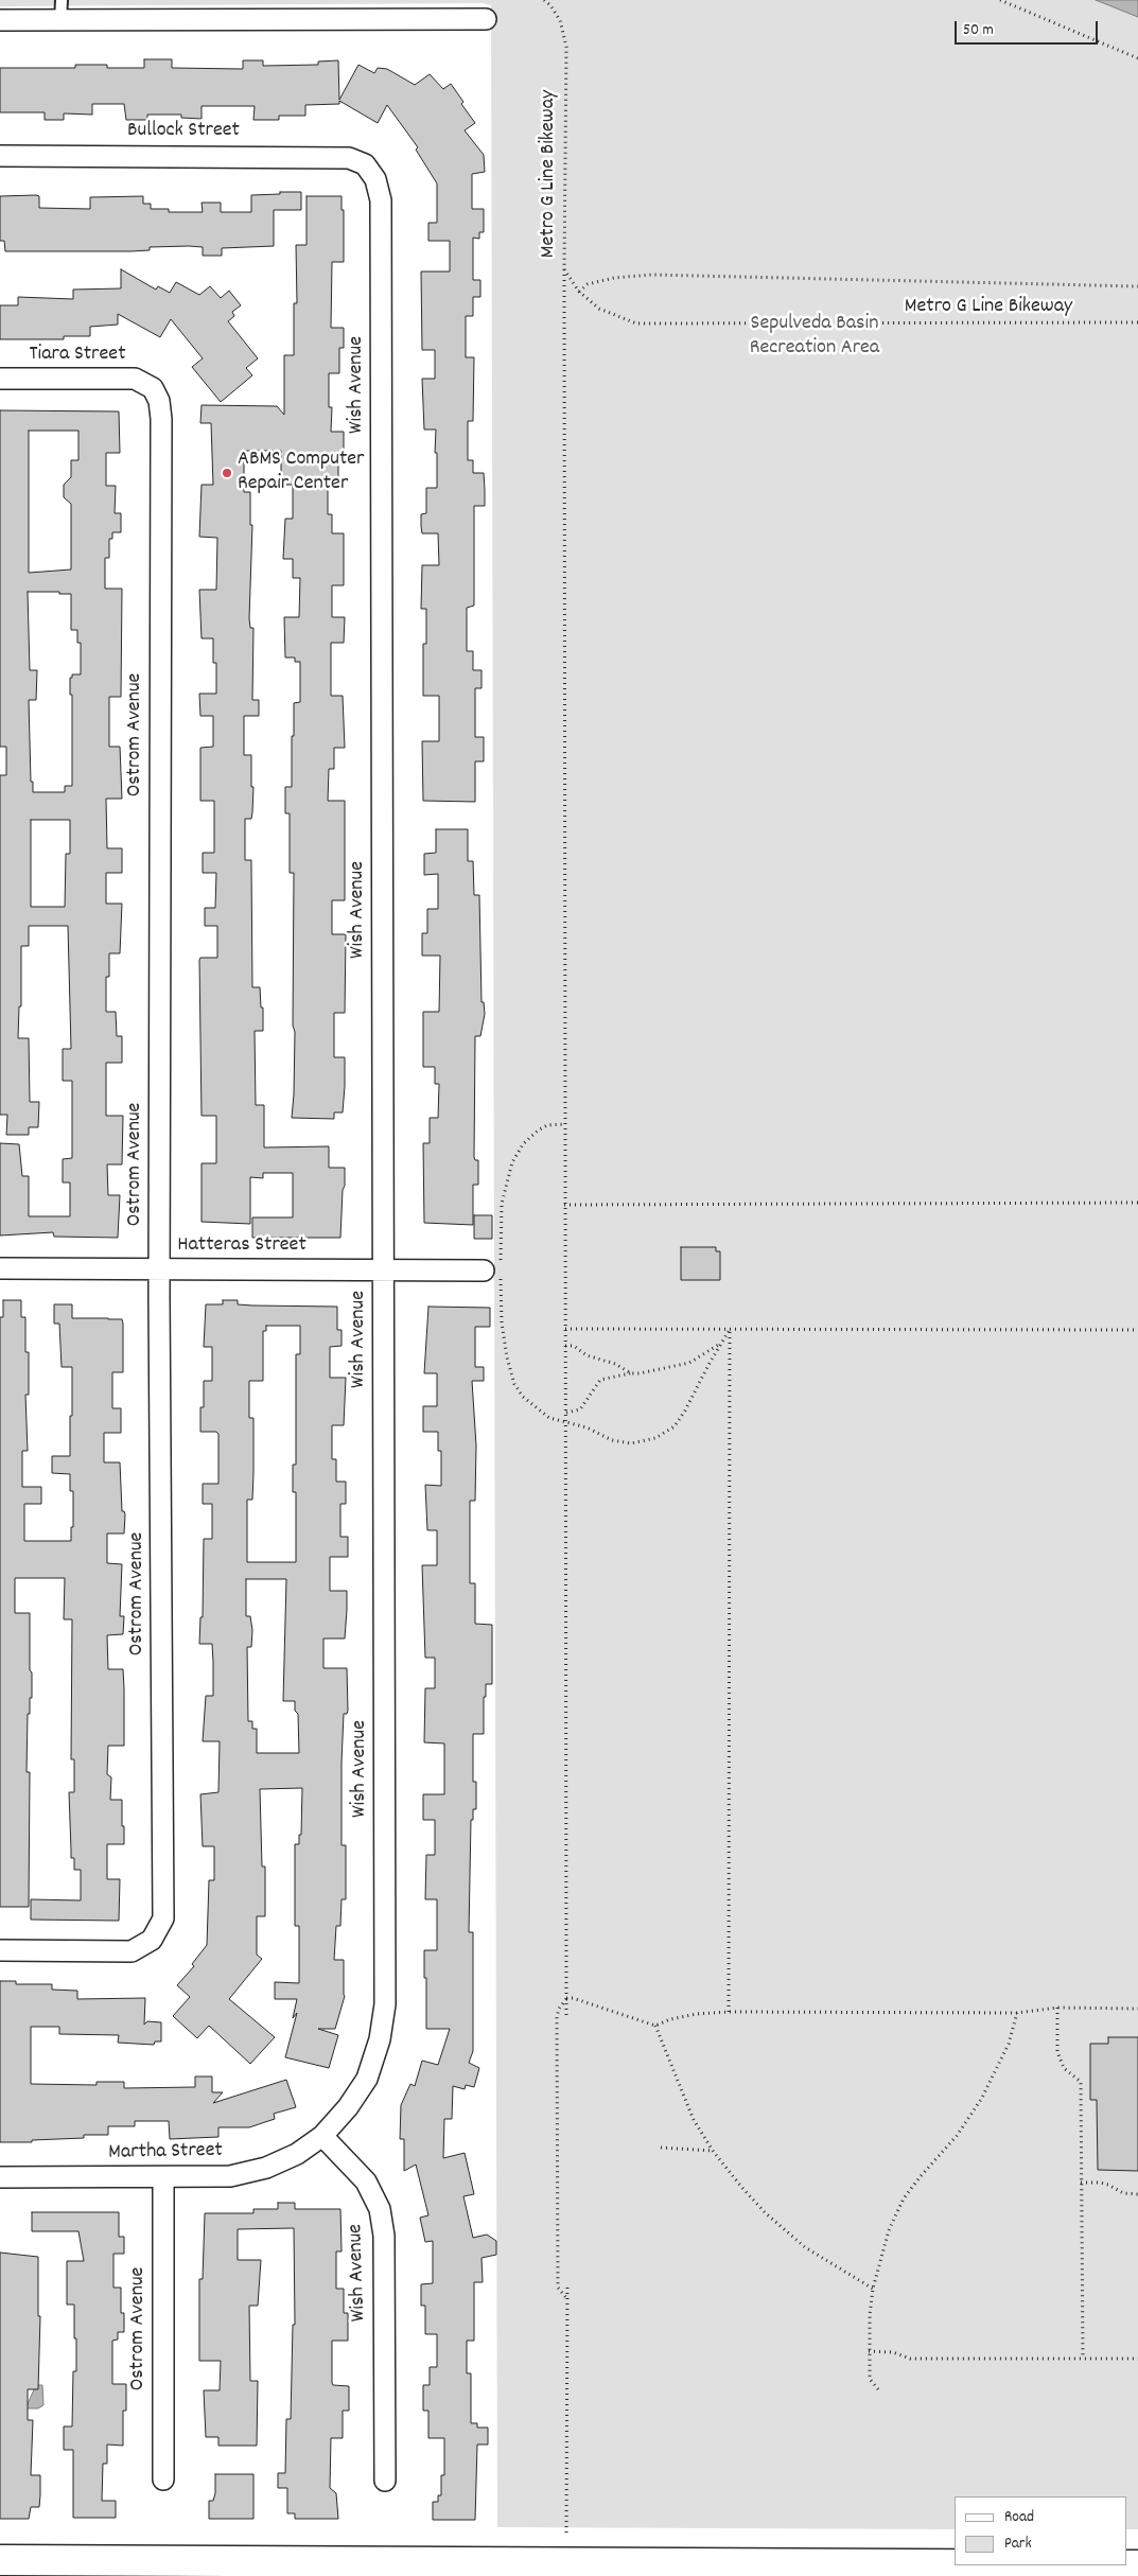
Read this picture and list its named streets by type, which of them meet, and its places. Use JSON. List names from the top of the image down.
{
  "streets": {
    "street": [
      "Bullock Street",
      "Tiara Street",
      "Wish Avenue",
      "Ostrom Avenue",
      "Hatteras Street",
      "Martha Street"
    ],
    "path": ["Metro G Line Bikeway"]
  },
  "crossings": [
    ["Bullock Street", "Wish Avenue"],
    ["Tiara Street", "Ostrom Avenue"],
    ["Wish Avenue", "Hatteras Street"],
    ["Wish Avenue", "Martha Street"],
    ["Ostrom Avenue", "Hatteras Street"],
    ["Ostrom Avenue", "Martha Street"]
  ],
  "parks": ["Sepulveda Basin Recreation Area"],
  "places": ["ABMS Computer Repair Center"],
  "legend": ["Road", "Park"],
  "scale_bar": "50 m"
}
